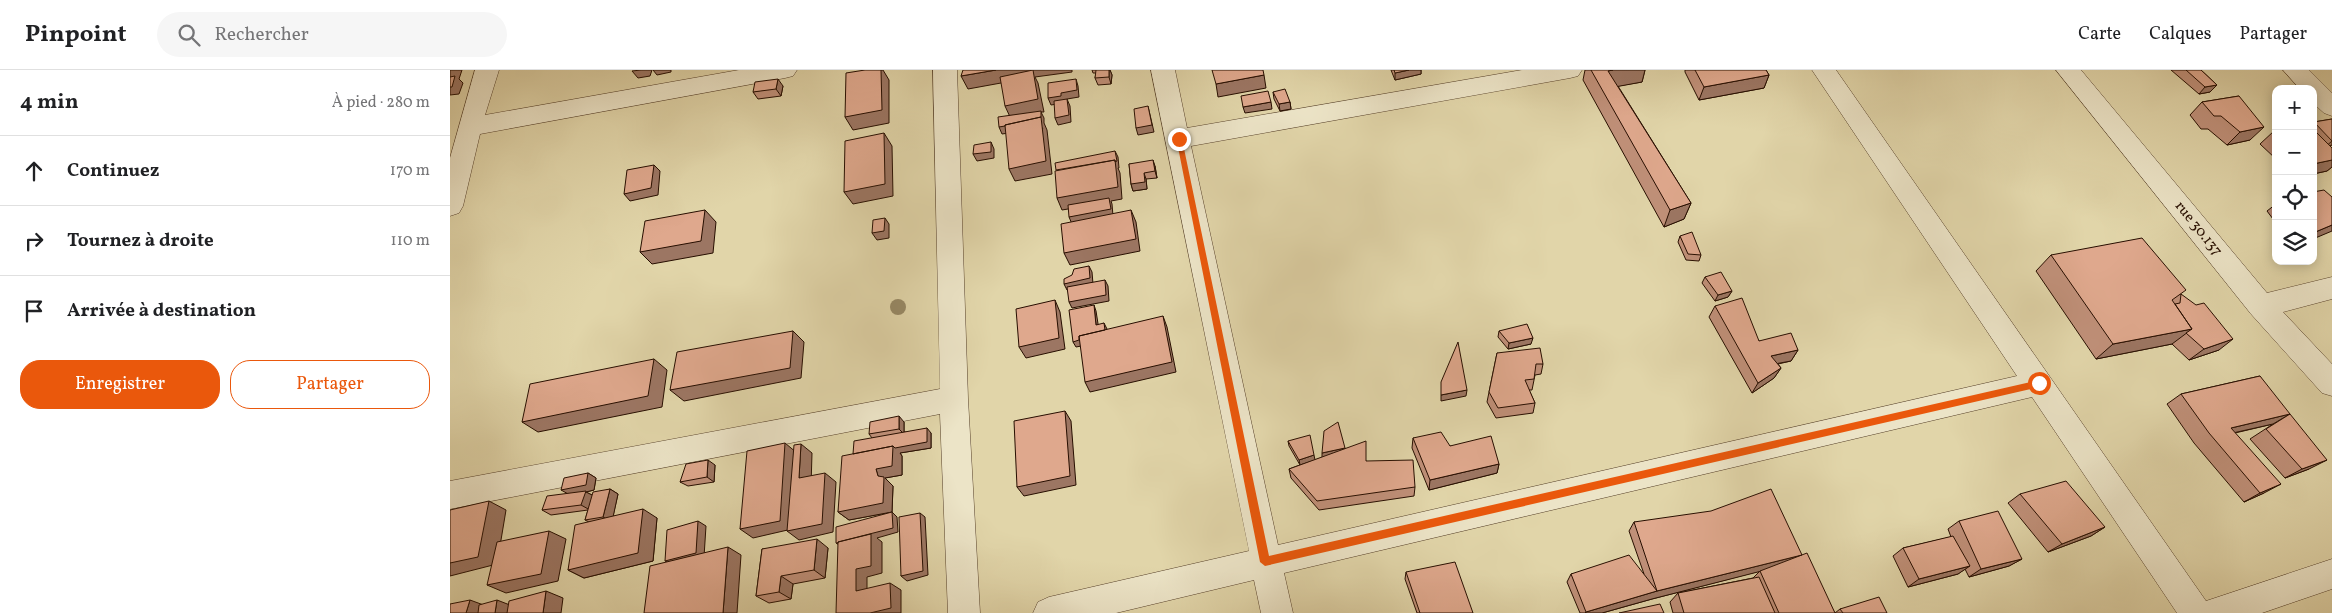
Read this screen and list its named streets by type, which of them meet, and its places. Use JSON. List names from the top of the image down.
{
  "streets": {
    "street": ["rue 30.137"]
  },
  "page": {
    "header": "Pinpoint",
    "search": "Rechercher",
    "nav": ["Carte", "Calques", "Partager"],
    "heading": ["4 min", "À pied · 280 m"],
    "map_buttons": ["+", "−"],
    "list": [
      ["Continuez", "170 m"],
      ["Tournez à droite", "110 m"],
      "Arrivée à destination"
    ],
    "buttons": ["Enregistrer", "Partager"]
  }
}
